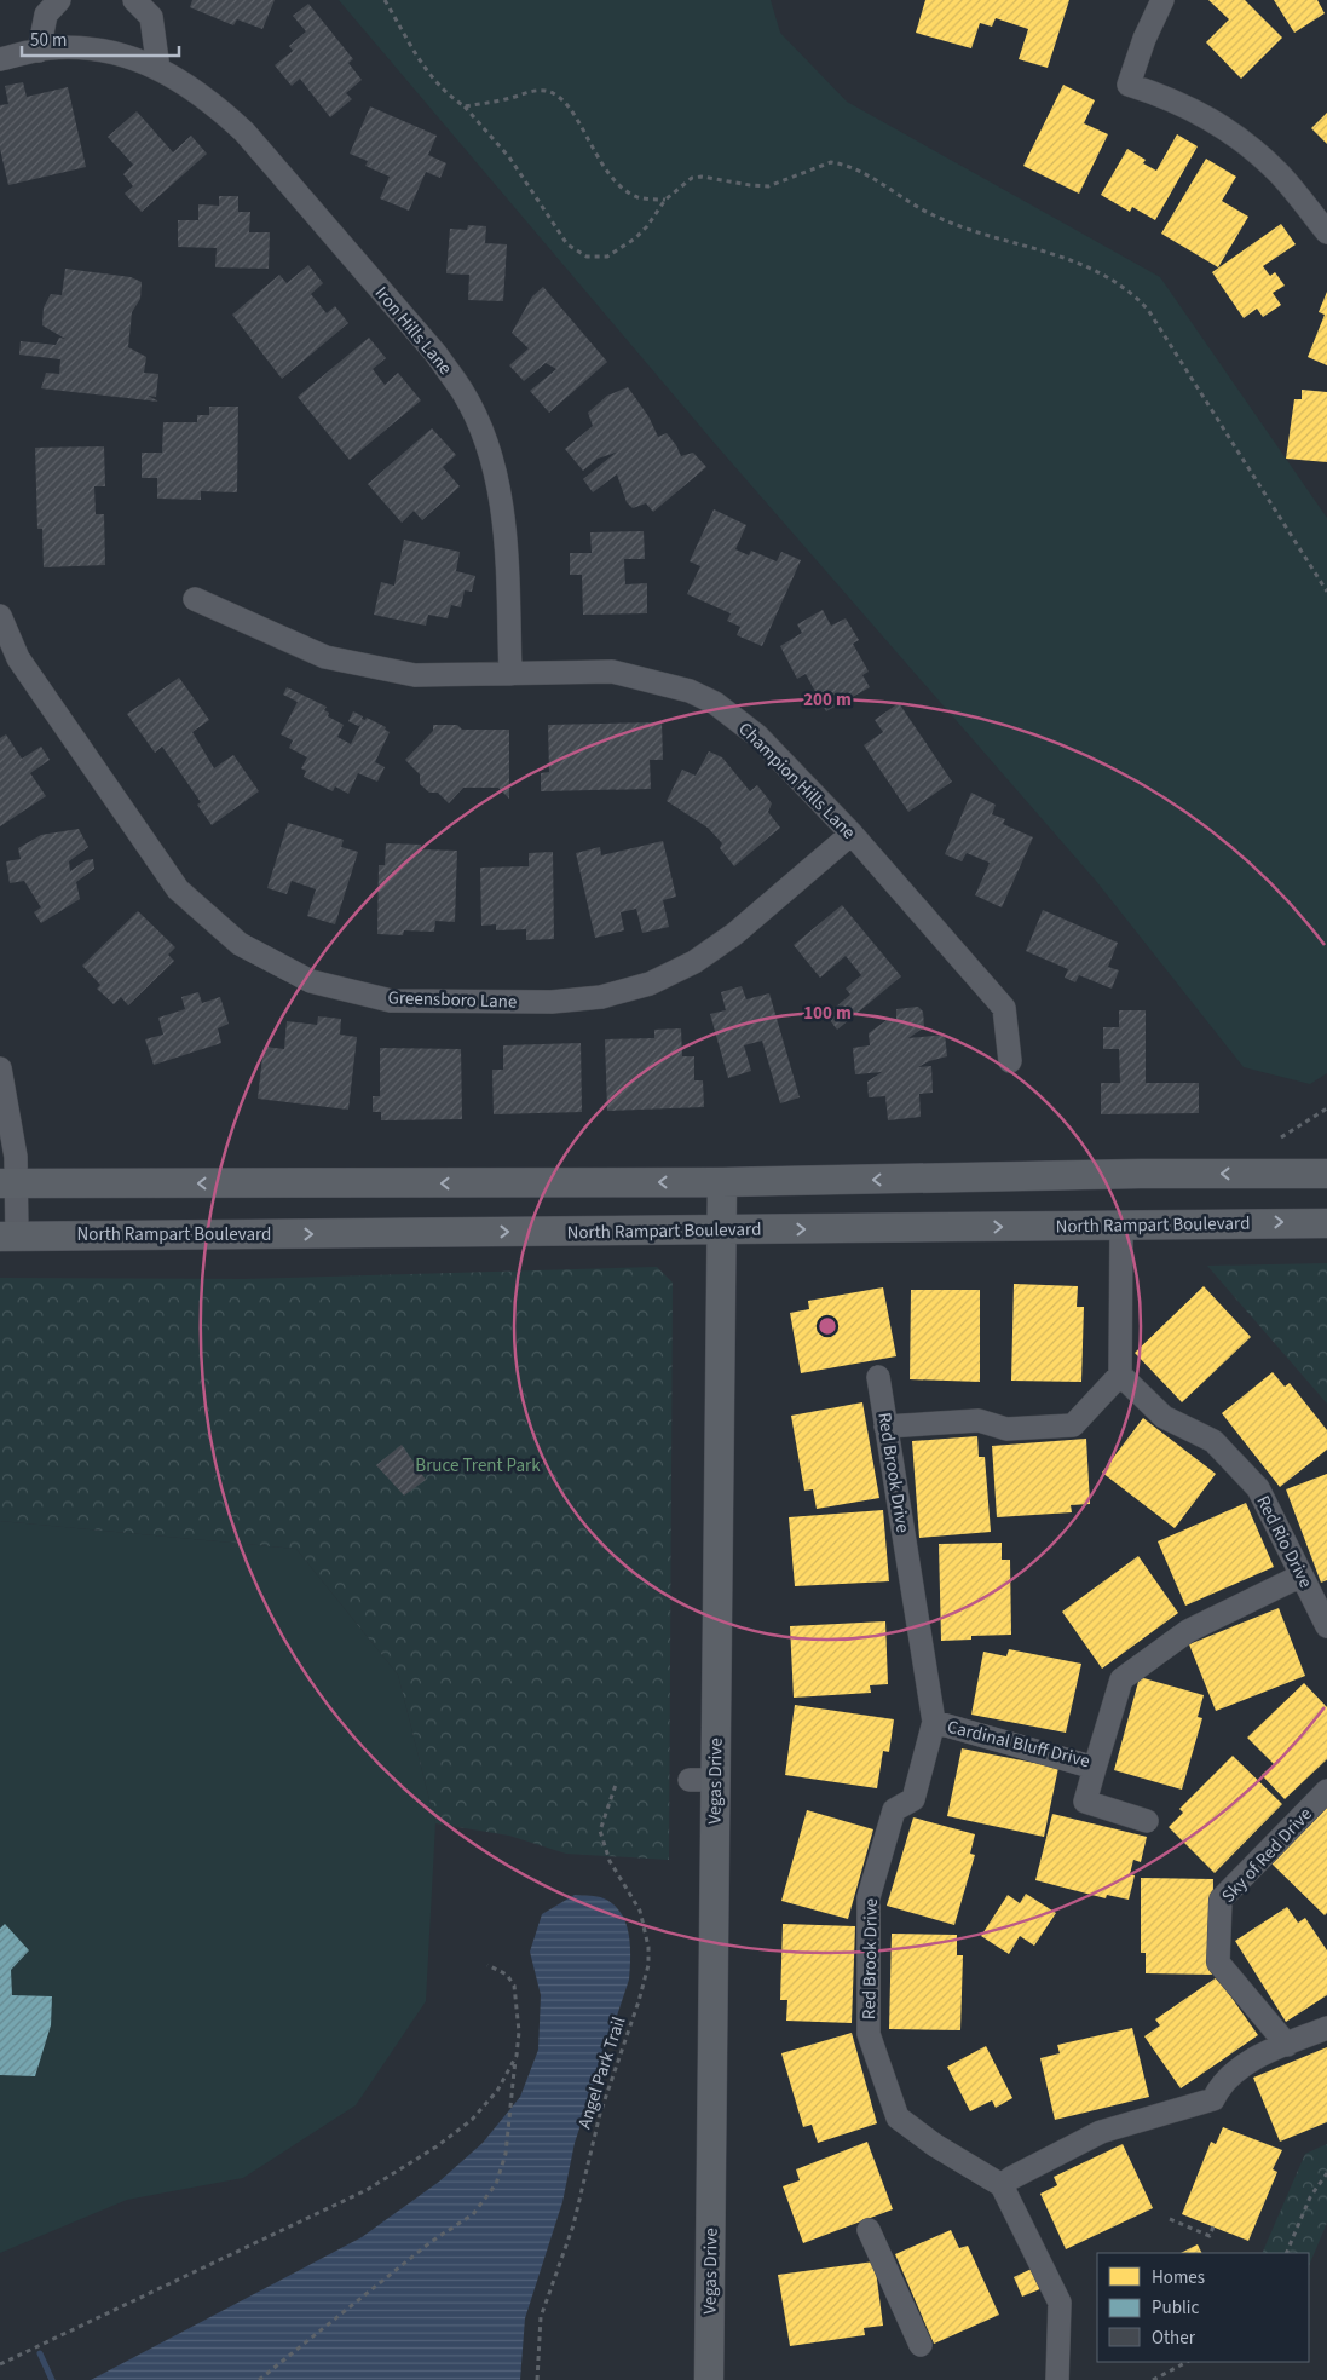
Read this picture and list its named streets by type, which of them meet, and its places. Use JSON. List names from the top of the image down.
{
  "streets": {
    "main road": ["North Rampart Boulevard", "Vegas Drive"],
    "street": [
      "Iron Hills Lane",
      "Champion Hills Lane",
      "Greensboro Lane",
      "Red Brook Drive",
      "Red Rio Drive",
      "Cardinal Bluff Drive",
      "Sky of Red Drive"
    ],
    "path": ["Angel Park Trail"]
  },
  "crossings": [
    ["Iron Hills Lane", "Champion Hills Lane"],
    ["Champion Hills Lane", "Greensboro Lane"],
    ["North Rampart Boulevard", "Vegas Drive"],
    ["Red Brook Drive", "Cardinal Bluff Drive"],
    ["Red Rio Drive", "Cardinal Bluff Drive"]
  ],
  "parks": ["Bruce Trent Park"],
  "legend": ["Homes", "Public", "Other"],
  "scale_bar": "50 m",
  "rings": ["200 m", "100 m"]
}
